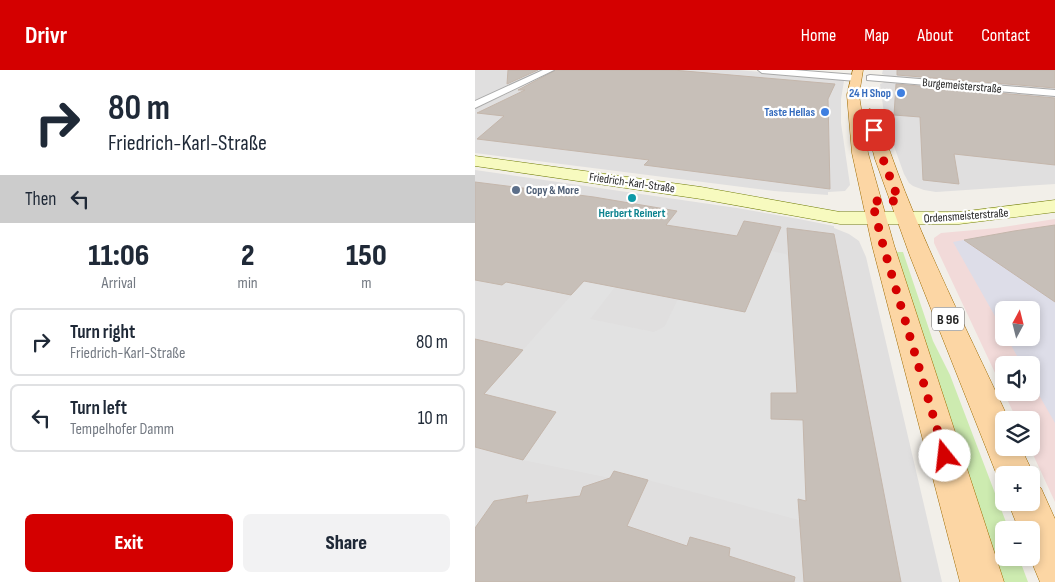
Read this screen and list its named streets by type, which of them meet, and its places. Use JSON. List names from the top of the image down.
{
  "streets": {
    "main road": ["Friedrich-Karl-Straße", "Ordensmeisterstraße", "B 96"],
    "street": ["Burgemeisterstraße"]
  },
  "crossings": [
    ["Burgemeisterstraße", "B 96"],
    ["Friedrich-Karl-Straße", "Ordensmeisterstraße"],
    ["Friedrich-Karl-Straße", "B 96"],
    ["Ordensmeisterstraße", "B 96"]
  ],
  "places": [
    "24 H Shop",
    "Taste Hellas",
    "Copy & More",
    "Herbert Reinert"
  ],
  "north": "top",
  "page": {
    "header": "Drivr",
    "nav": [
      "Home",
      "Map",
      "About",
      "Contact"
    ],
    "turn": ["80 m", "Friedrich-Karl-Straße"],
    "then": "Then",
    "eta": [
      "11:06",
      "Arrival",
      "2",
      "min",
      "150",
      "m"
    ],
    "map_buttons": ["+", "−"],
    "list": [
      {
        "name": "Turn right",
        "note": "Friedrich-Karl-Straße",
        "value": "80 m"
      },
      {
        "name": "Turn left",
        "note": "Tempelhofer Damm",
        "value": "10 m"
      }
    ],
    "buttons": ["Exit", "Share"]
  }
}
